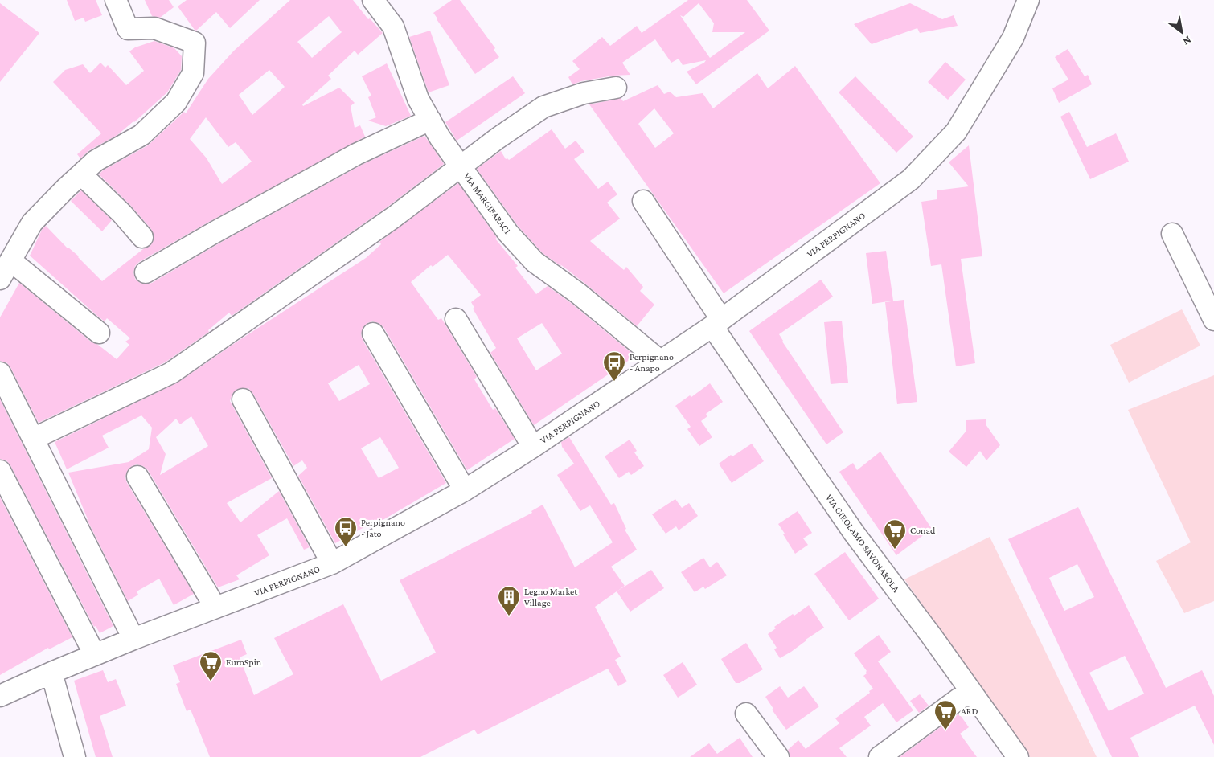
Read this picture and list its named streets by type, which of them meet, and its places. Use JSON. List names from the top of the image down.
{
  "streets": {
    "street": ["VIA MARGIFARACI", "VIA PERPIGNANO", "VIA GIROLAMO SAVONAROLA"]
  },
  "crossings": [
    ["VIA MARGIFARACI", "VIA PERPIGNANO"],
    ["VIA PERPIGNANO", "VIA GIROLAMO SAVONAROLA"]
  ],
  "places": {
    "bus stop": ["Perpignano - Anapo", "Perpignano - Jato"],
    "supermarket": ["Conad", "EuroSpin", "ARD"],
    "building": ["Legno Market Village"]
  },
  "north": "bottom right"
}
